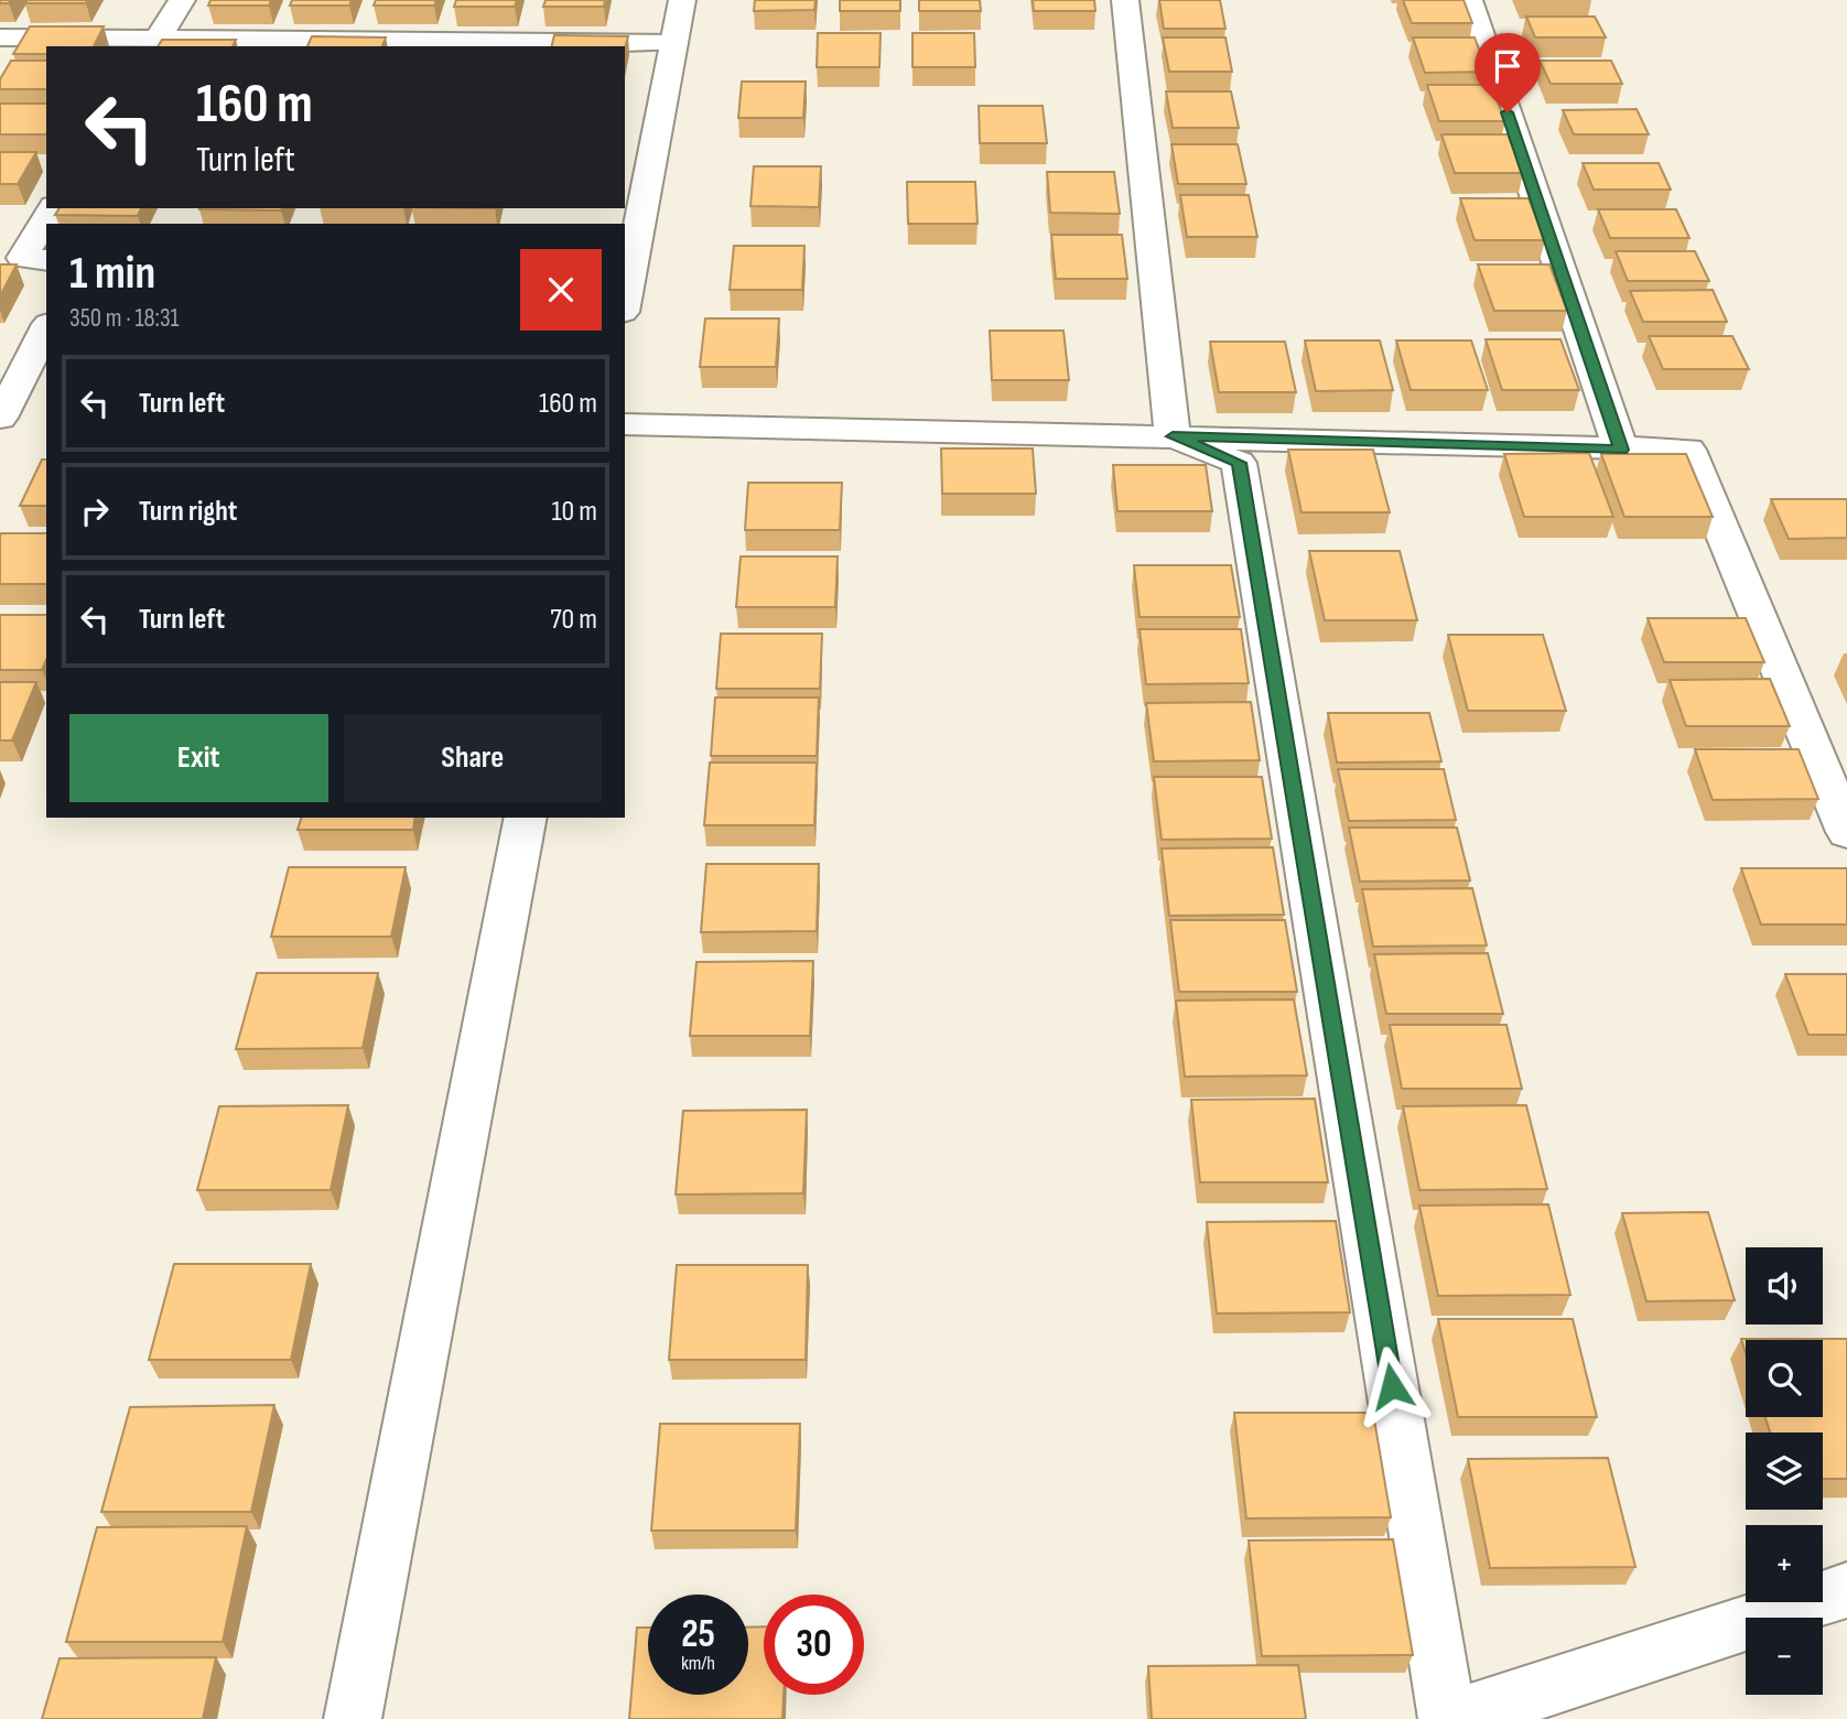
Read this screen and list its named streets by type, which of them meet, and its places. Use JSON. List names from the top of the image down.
{
  "page": {
    "turn": ["160 m", "Turn left"],
    "heading": ["1 min", "350 m · 18:31"],
    "list": [
      {
        "name": "Turn left",
        "value": "160 m"
      },
      {
        "name": "Turn right",
        "value": "10 m"
      },
      {
        "name": "Turn left",
        "value": "70 m"
      }
    ],
    "buttons": ["Exit", "Share"],
    "map_buttons": ["+", "−"],
    "speed": "25 km/h",
    "limit": "30"
  }
}
